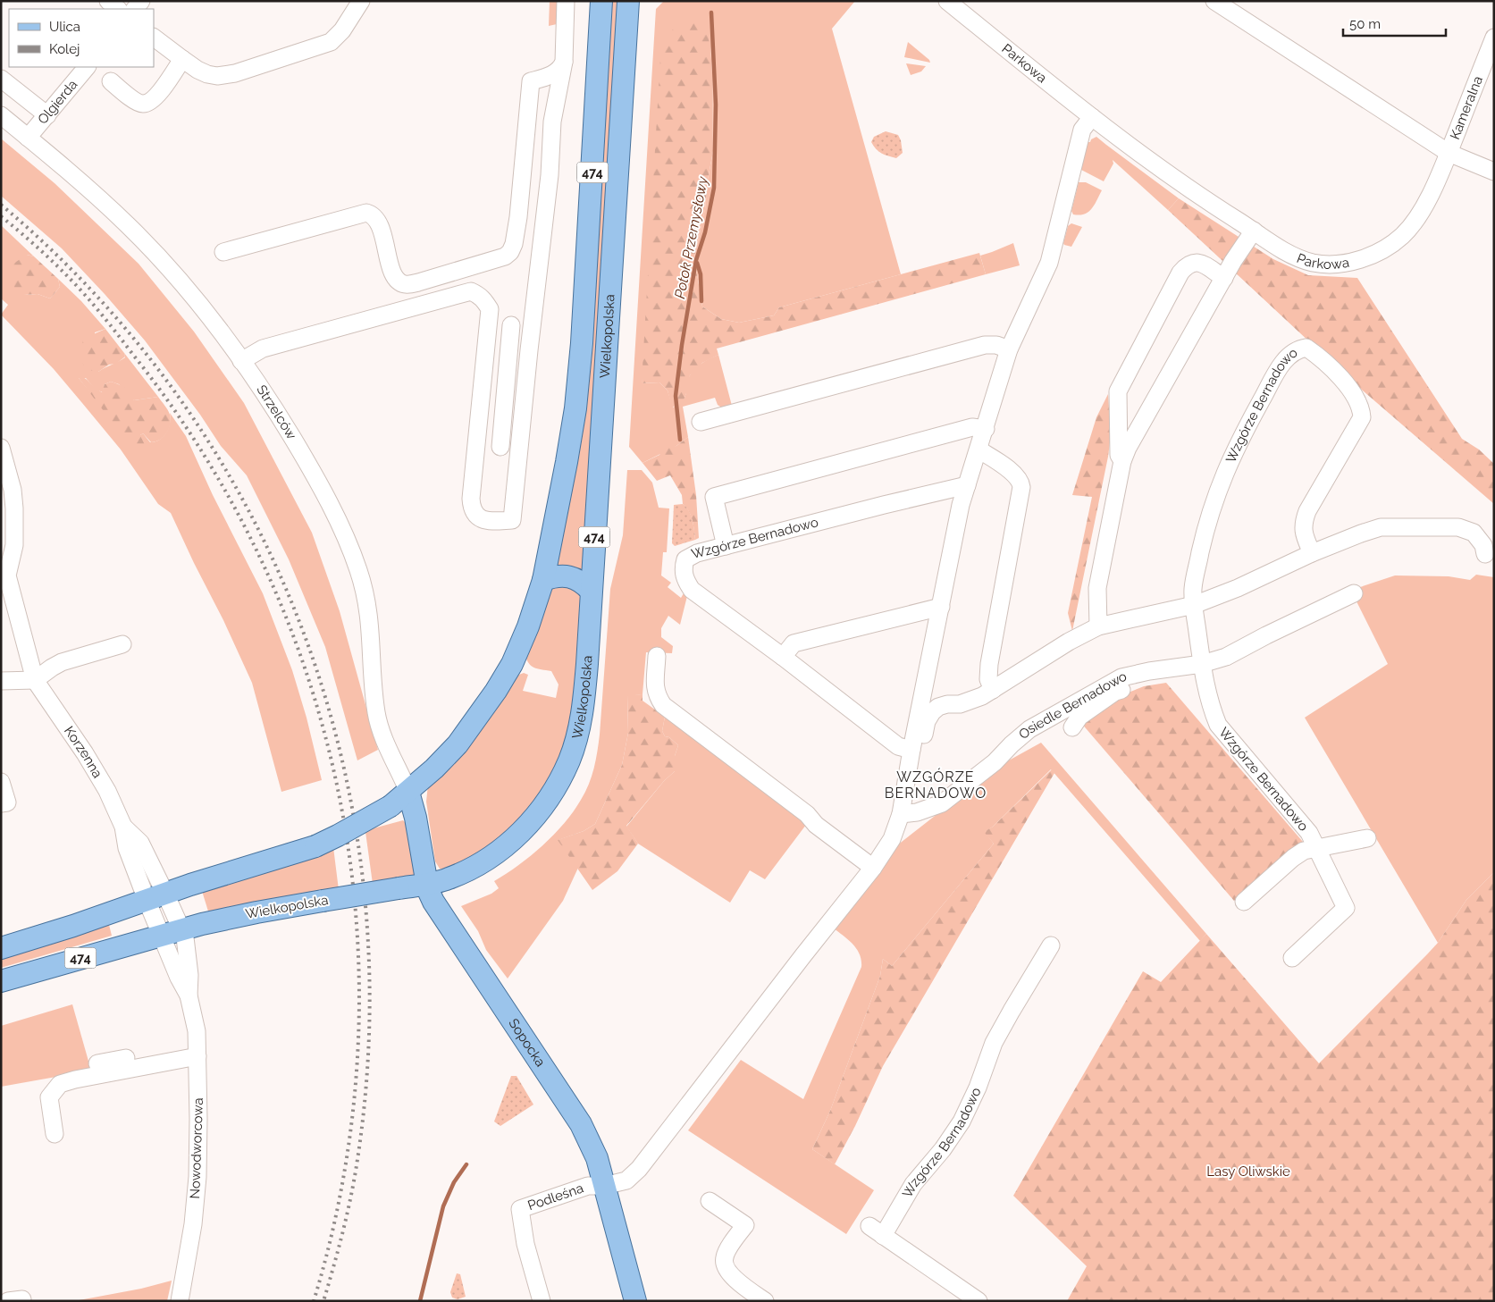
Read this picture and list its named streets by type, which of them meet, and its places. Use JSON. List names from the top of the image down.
{
  "streets": {
    "main road": ["474", "Wielkopolska", "Sopocka"],
    "street": [
      "Parkowa",
      "Olgierda",
      "Kameralna",
      "Wzgórze Bernadowo",
      "Strzelców",
      "Osiedle Bernadowo",
      "Korzenna",
      "Nowodworcowa",
      "Podleśna"
    ]
  },
  "crossings": [
    ["Parkowa", "Kameralna"],
    ["Olgierda", "Strzelców"],
    ["Wielkopolska", "Strzelców"],
    ["Wielkopolska", "Korzenna"],
    ["Wielkopolska", "Sopocka"],
    ["Wielkopolska", "Nowodworcowa"],
    ["Wzgórze Bernadowo", "Osiedle Bernadowo"],
    ["Strzelców", "Sopocka"],
    ["Korzenna", "Nowodworcowa"],
    ["Sopocka", "Podleśna"]
  ],
  "districts": ["WZGÓRZE BERNADOWO"],
  "water": ["Potok Przemysłowy"],
  "parks": ["Lasy Oliwskie"],
  "legend": ["Ulica", "Kolej"],
  "scale_bar": "50 m"
}
